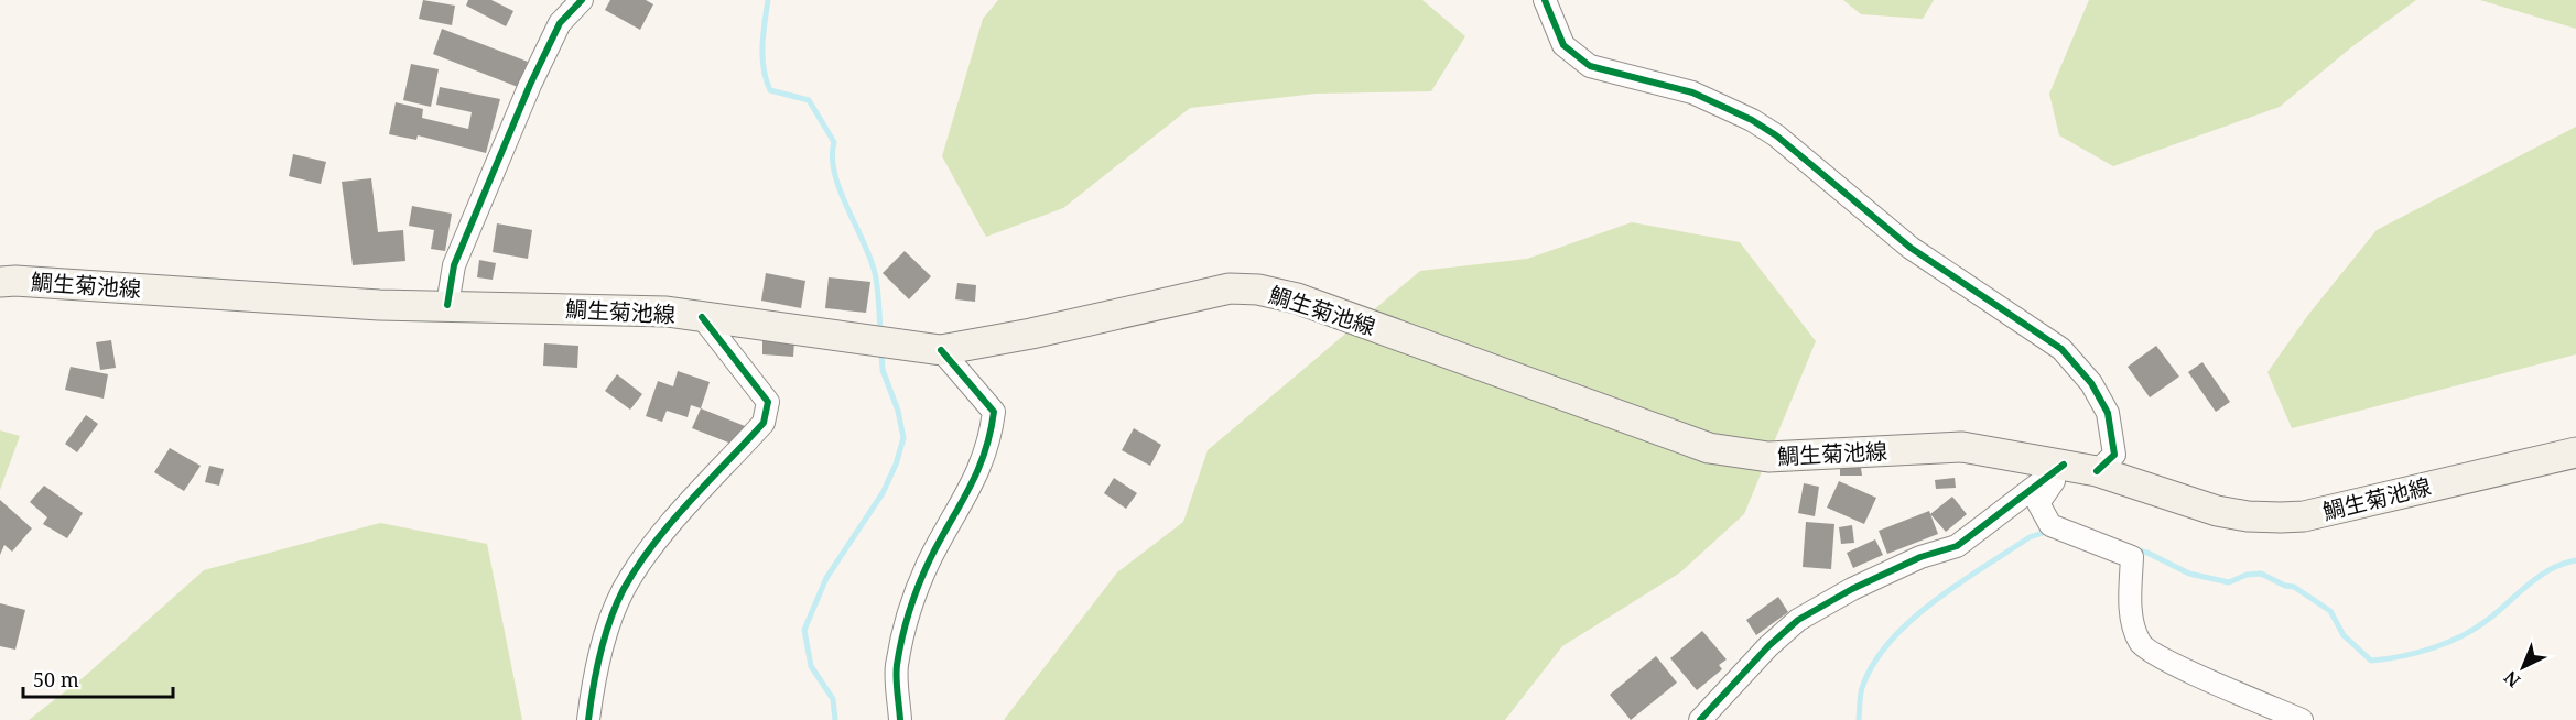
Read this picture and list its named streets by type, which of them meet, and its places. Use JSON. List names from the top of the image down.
{
  "streets": {
    "main road": ["鯛生菊池線"]
  },
  "scale_bar": "50 m",
  "north": "bottom left"
}
